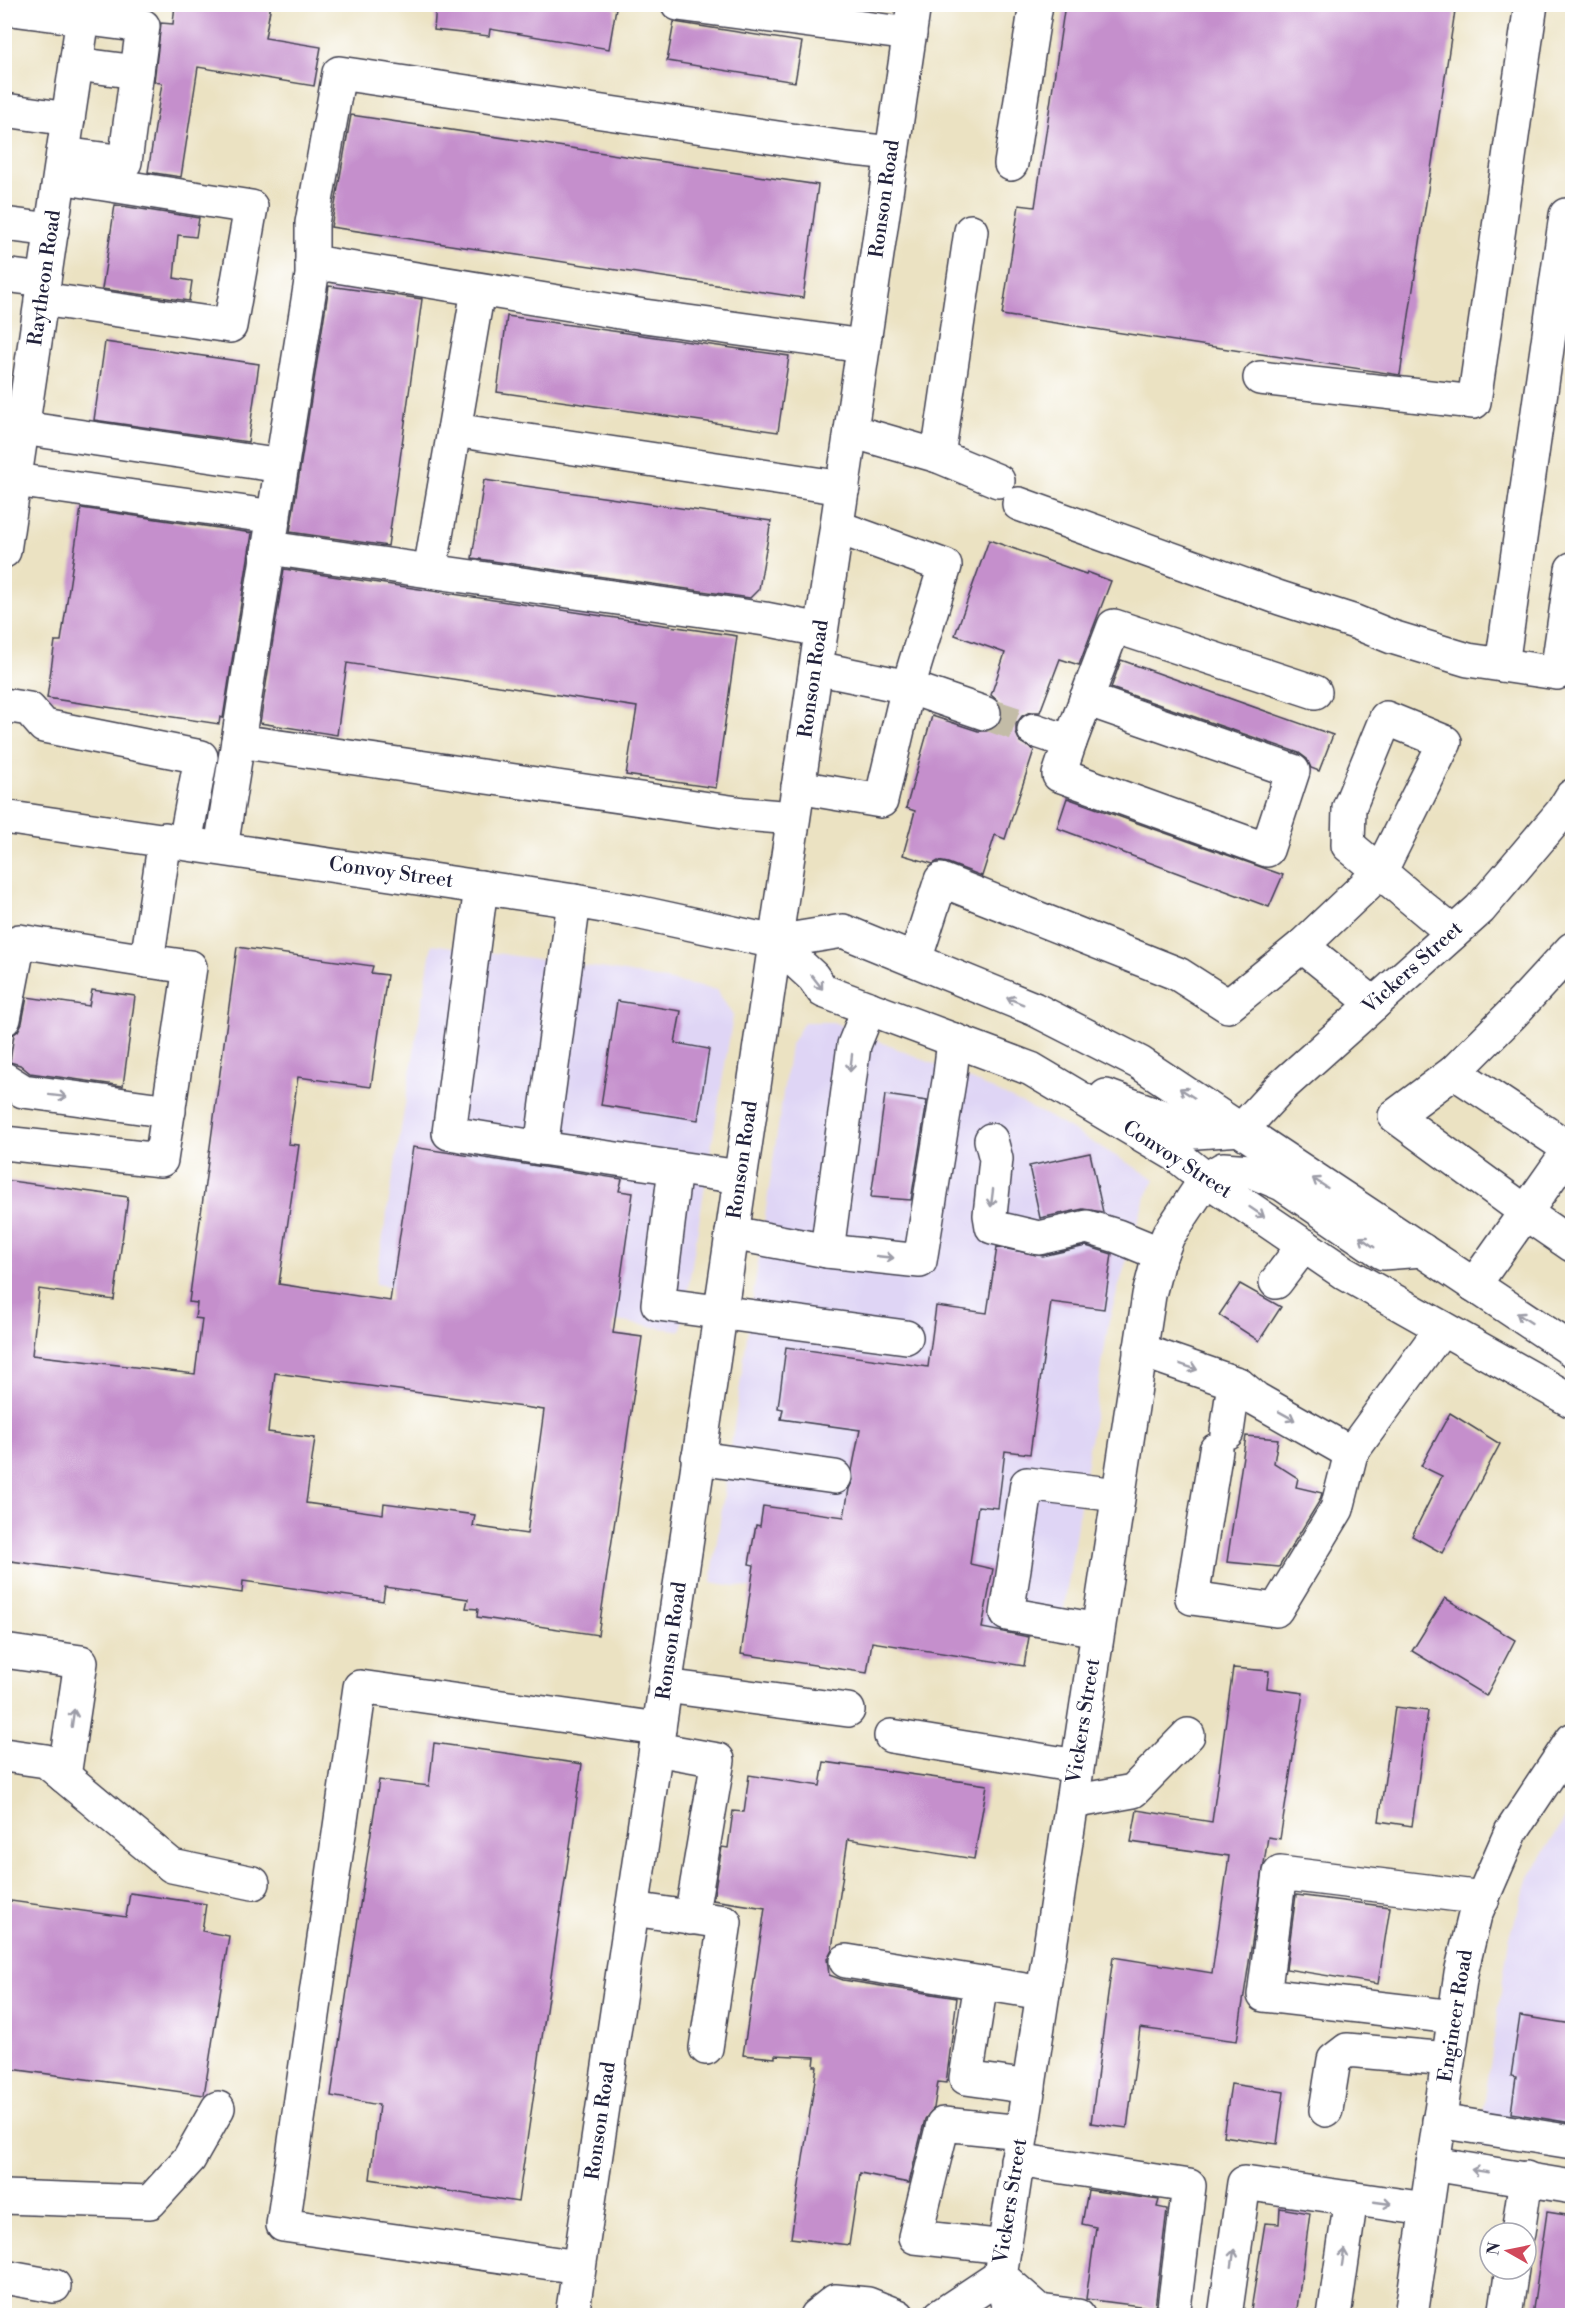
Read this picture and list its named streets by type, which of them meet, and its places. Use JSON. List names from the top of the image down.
{
  "streets": {
    "street": [
      "Ronson Road",
      "Raytheon Road",
      "Convoy Street",
      "Vickers Street",
      "Engineer Road"
    ]
  },
  "crossings": [
    ["Ronson Road", "Convoy Street"],
    ["Convoy Street", "Vickers Street"]
  ],
  "north": "left"
}
